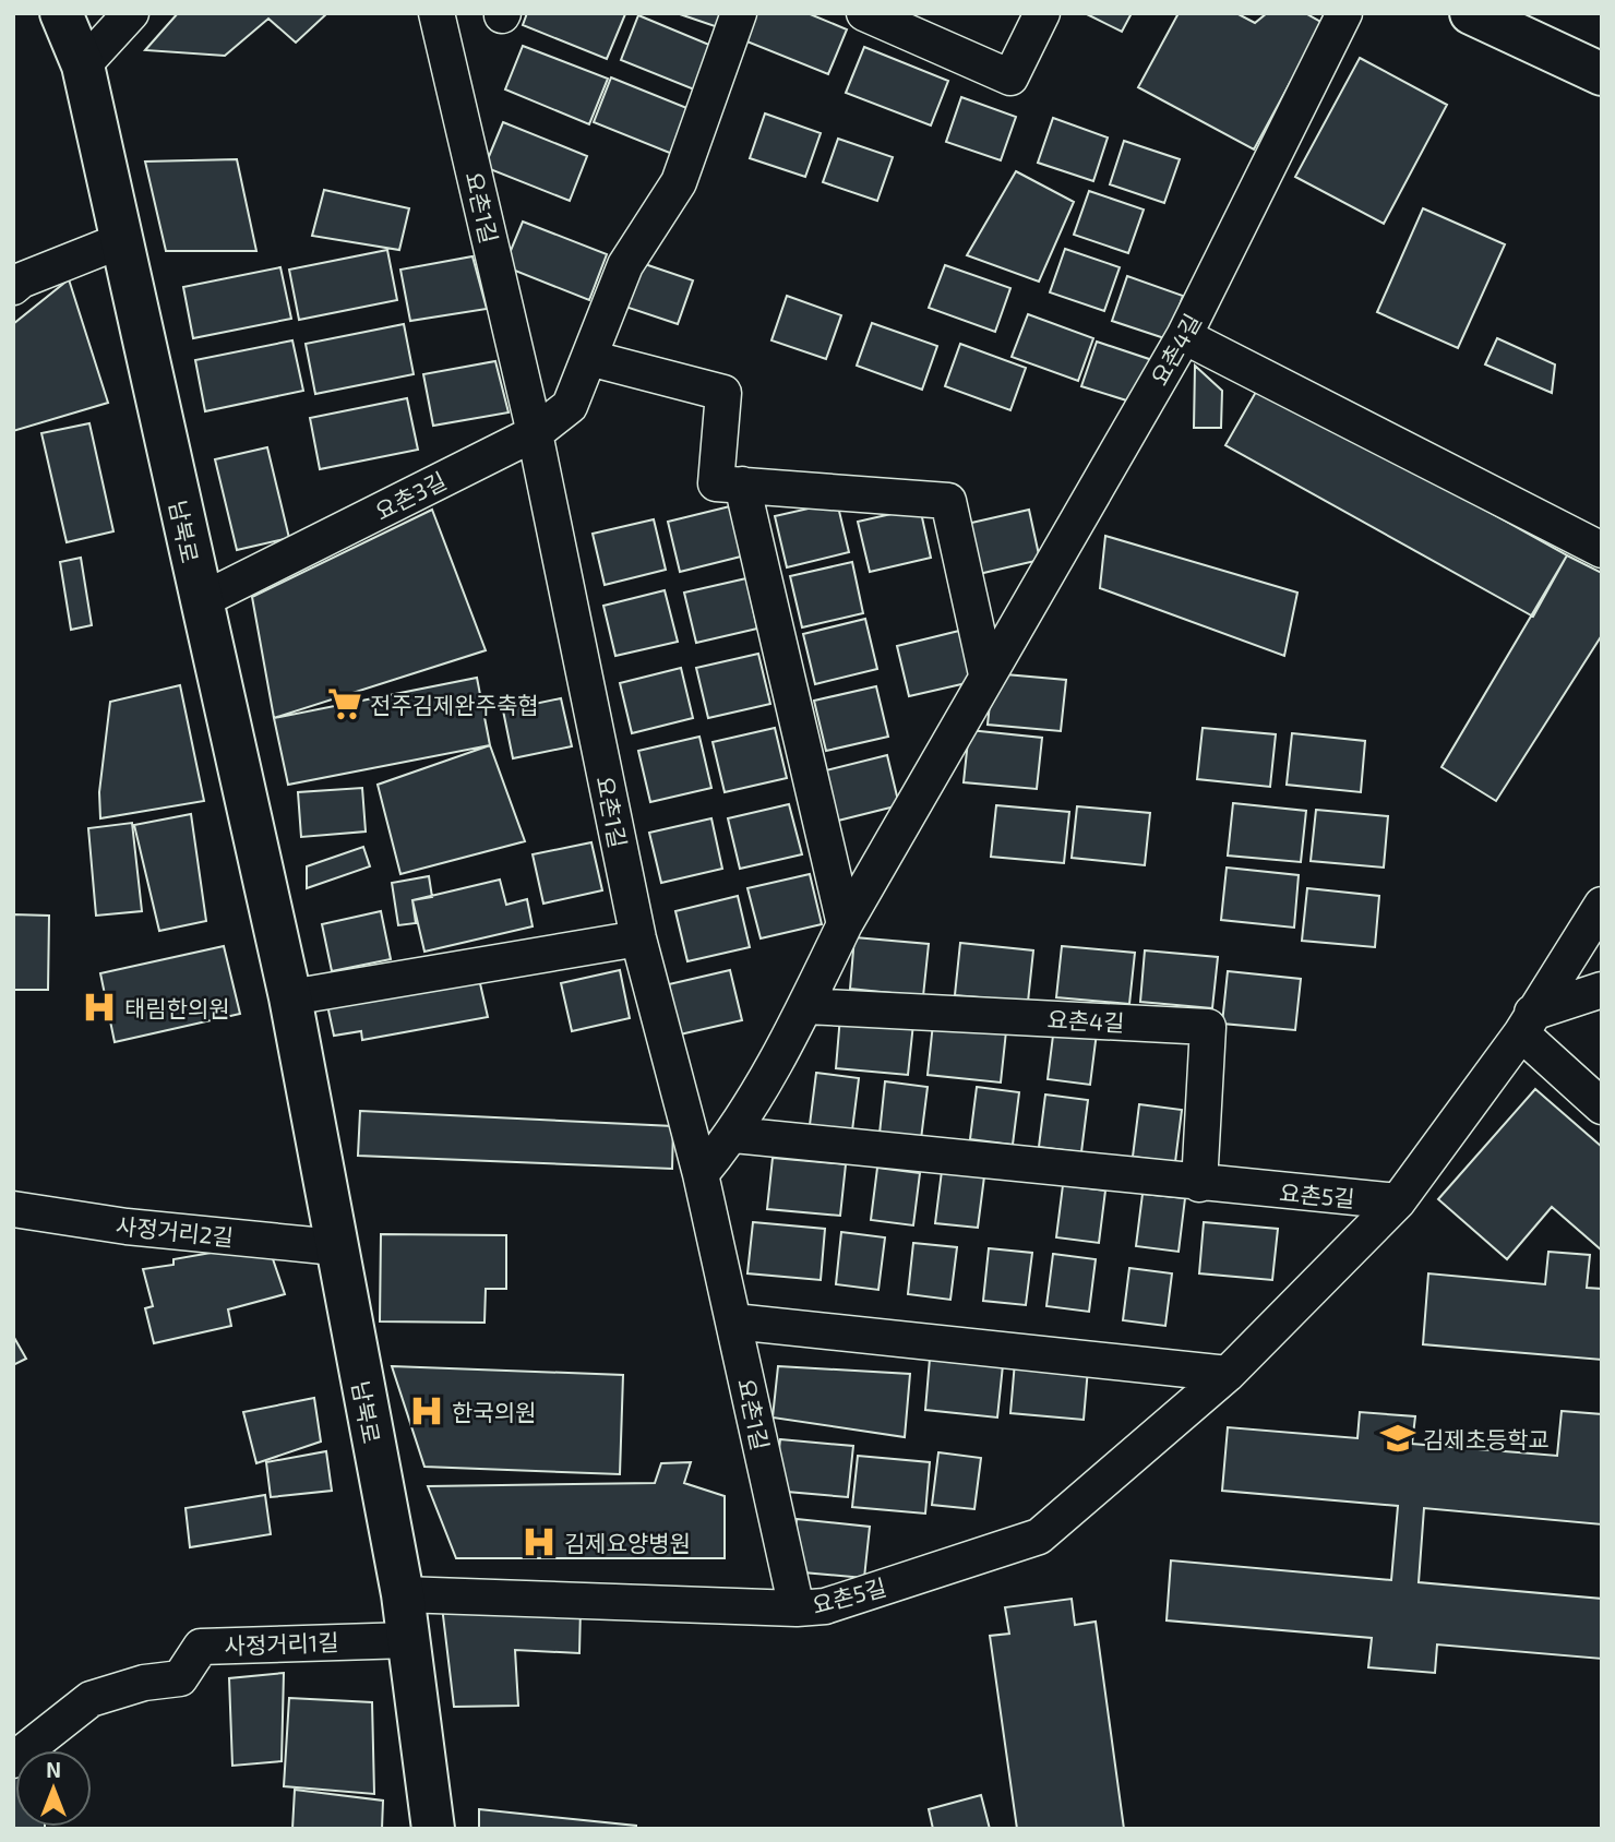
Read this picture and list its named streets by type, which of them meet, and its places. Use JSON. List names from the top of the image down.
{
  "streets": {
    "main road": ["남북로"],
    "street": [
      "요촌1길",
      "요촌4길",
      "요촌3길",
      "요촌5길",
      "사정거리2길",
      "사정거리1길"
    ]
  },
  "crossings": [
    ["요촌1길", "요촌4길"],
    ["요촌1길", "요촌3길"],
    ["요촌1길", "요촌5길"],
    ["요촌4길", "요촌5길"],
    ["요촌3길", "남북로"],
    ["남북로", "요촌5길"],
    ["남북로", "사정거리2길"],
    ["남북로", "사정거리1길"]
  ],
  "places": {
    "supermarket": ["전주김제완주축협"],
    "hospital": ["태림한의원", "한국의원", "김제요양병원"],
    "school or university": ["김제초등학교"]
  },
  "north": "top"
}
